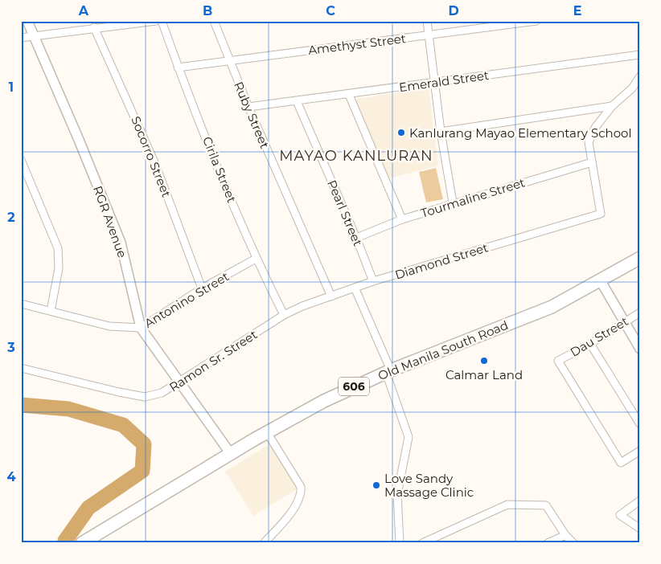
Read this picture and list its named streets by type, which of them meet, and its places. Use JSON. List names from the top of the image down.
{
  "streets": {
    "main road": ["Old Manila South Road", "606"],
    "street": [
      "Amethyst Street",
      "Emerald Street",
      "Ruby Street",
      "Socorro Street",
      "Cirila Street",
      "Tourmaline Street",
      "Pearl Street",
      "RGR Avenue",
      "Diamond Street",
      "Antonino Street",
      "Dau Street",
      "Ramon Sr. Street"
    ]
  },
  "crossings": [
    ["Amethyst Street", "Ruby Street"],
    ["Amethyst Street", "Cirila Street"],
    ["Emerald Street", "Ruby Street"],
    ["Emerald Street", "Pearl Street"],
    ["Ruby Street", "Diamond Street"],
    ["Socorro Street", "Antonino Street"],
    ["Cirila Street", "Diamond Street"],
    ["Cirila Street", "Antonino Street"],
    ["Cirila Street", "Ramon Sr. Street"],
    ["Tourmaline Street", "Pearl Street"],
    ["Tourmaline Street", "Diamond Street"],
    ["Pearl Street", "Diamond Street"],
    ["RGR Avenue", "Antonino Street"],
    ["RGR Avenue", "Old Manila South Road"],
    ["RGR Avenue", "Ramon Sr. Street"],
    ["Diamond Street", "Ramon Sr. Street"]
  ],
  "districts": ["MAYAO KANLURAN"],
  "places": ["Kanlurang Mayao Elementary School", "Calmar Land", "Love Sandy Massage Clinic"],
  "grid": {
    "columns": [
      "A",
      "B",
      "C",
      "D",
      "E"
    ],
    "rows": [
      "1",
      "2",
      "3",
      "4"
    ]
  }
}
